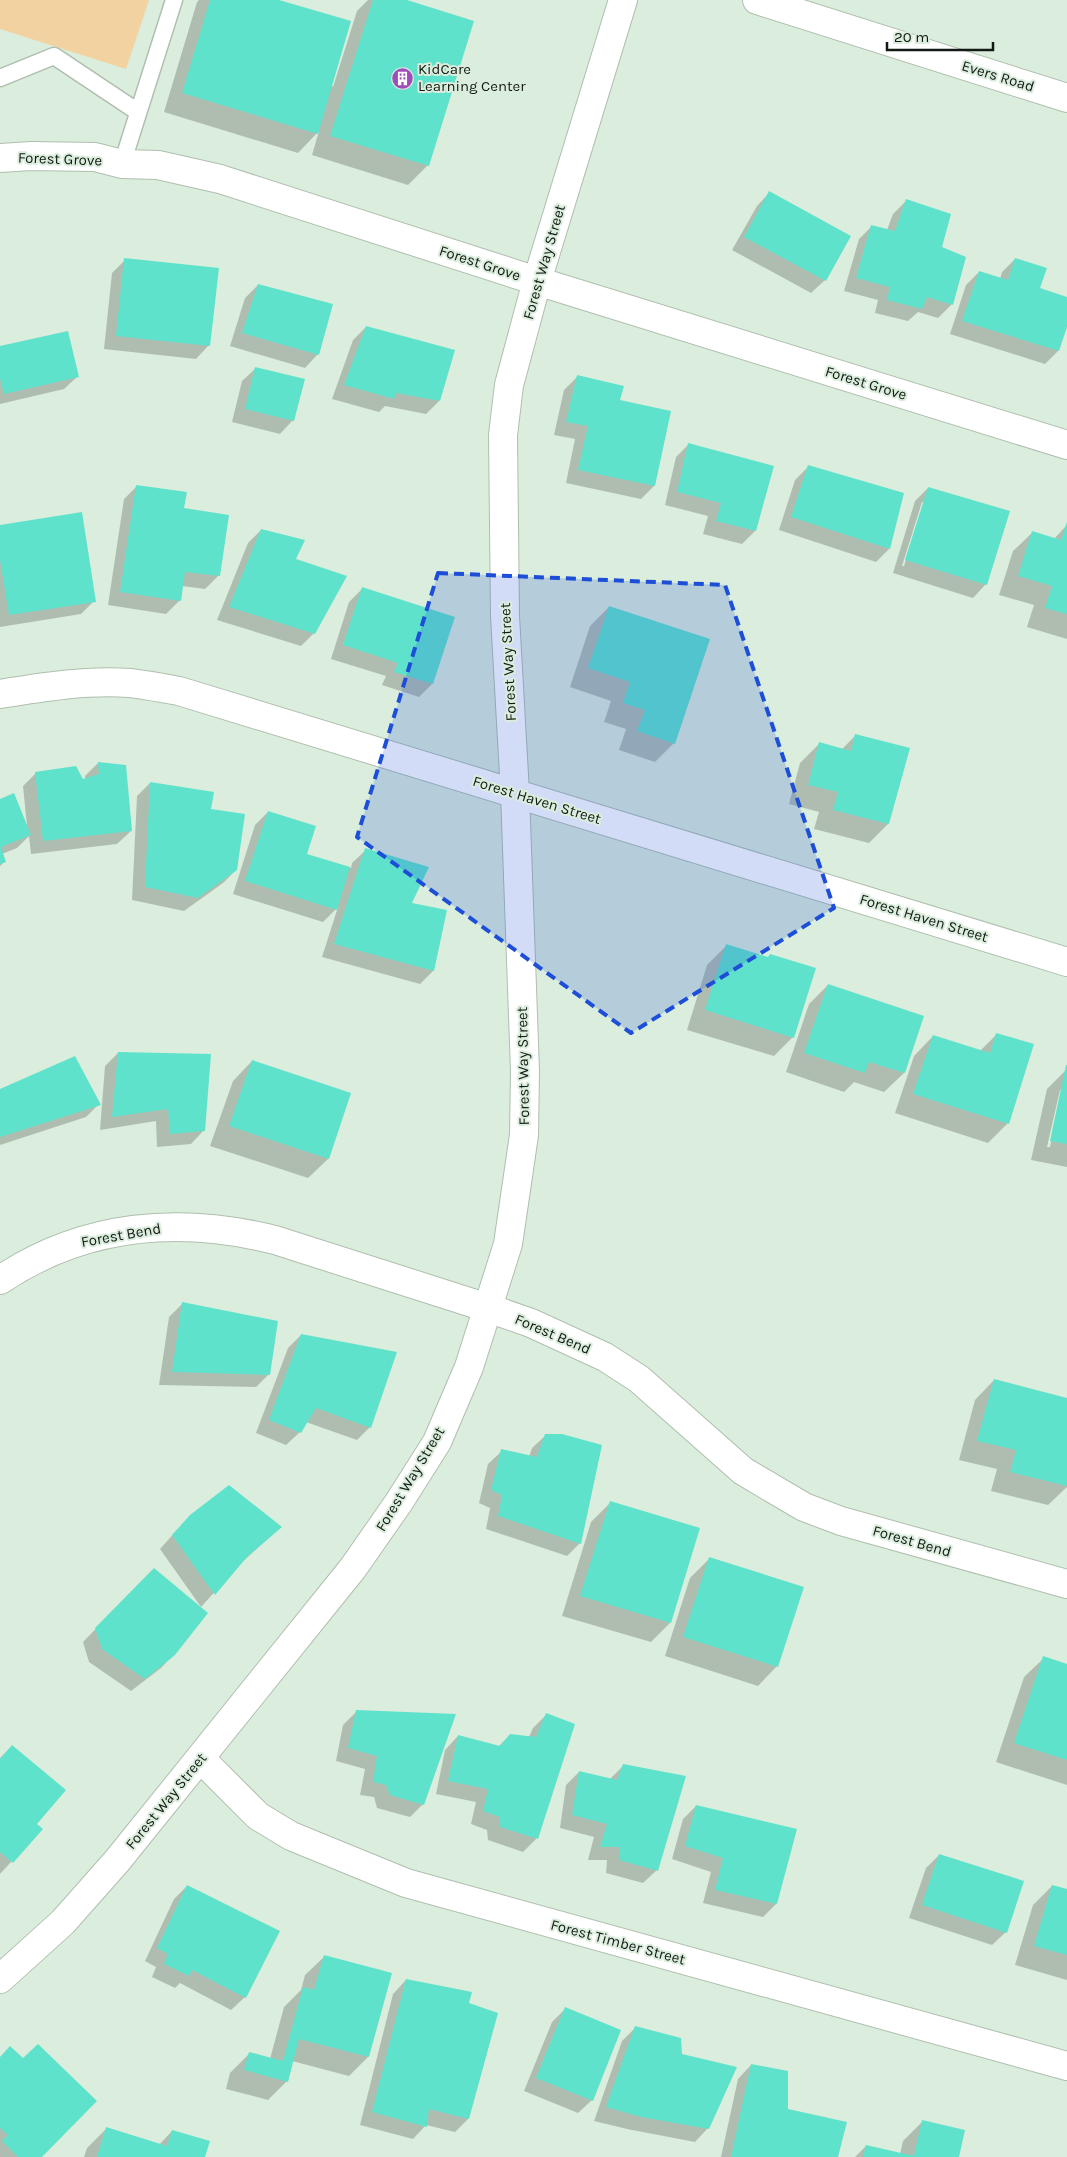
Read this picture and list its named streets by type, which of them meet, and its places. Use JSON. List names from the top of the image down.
{
  "streets": {
    "street": [
      "Evers Road",
      "Forest Grove",
      "Forest Way Street",
      "Forest Haven Street",
      "Forest Bend",
      "Forest Timber Street"
    ]
  },
  "crossings": [
    ["Forest Grove", "Forest Way Street"],
    ["Forest Way Street", "Forest Haven Street"],
    ["Forest Way Street", "Forest Bend"],
    ["Forest Way Street", "Forest Timber Street"]
  ],
  "places": {
    "building": ["KidCare Learning Center"]
  },
  "scale_bar": "20 m"
}
